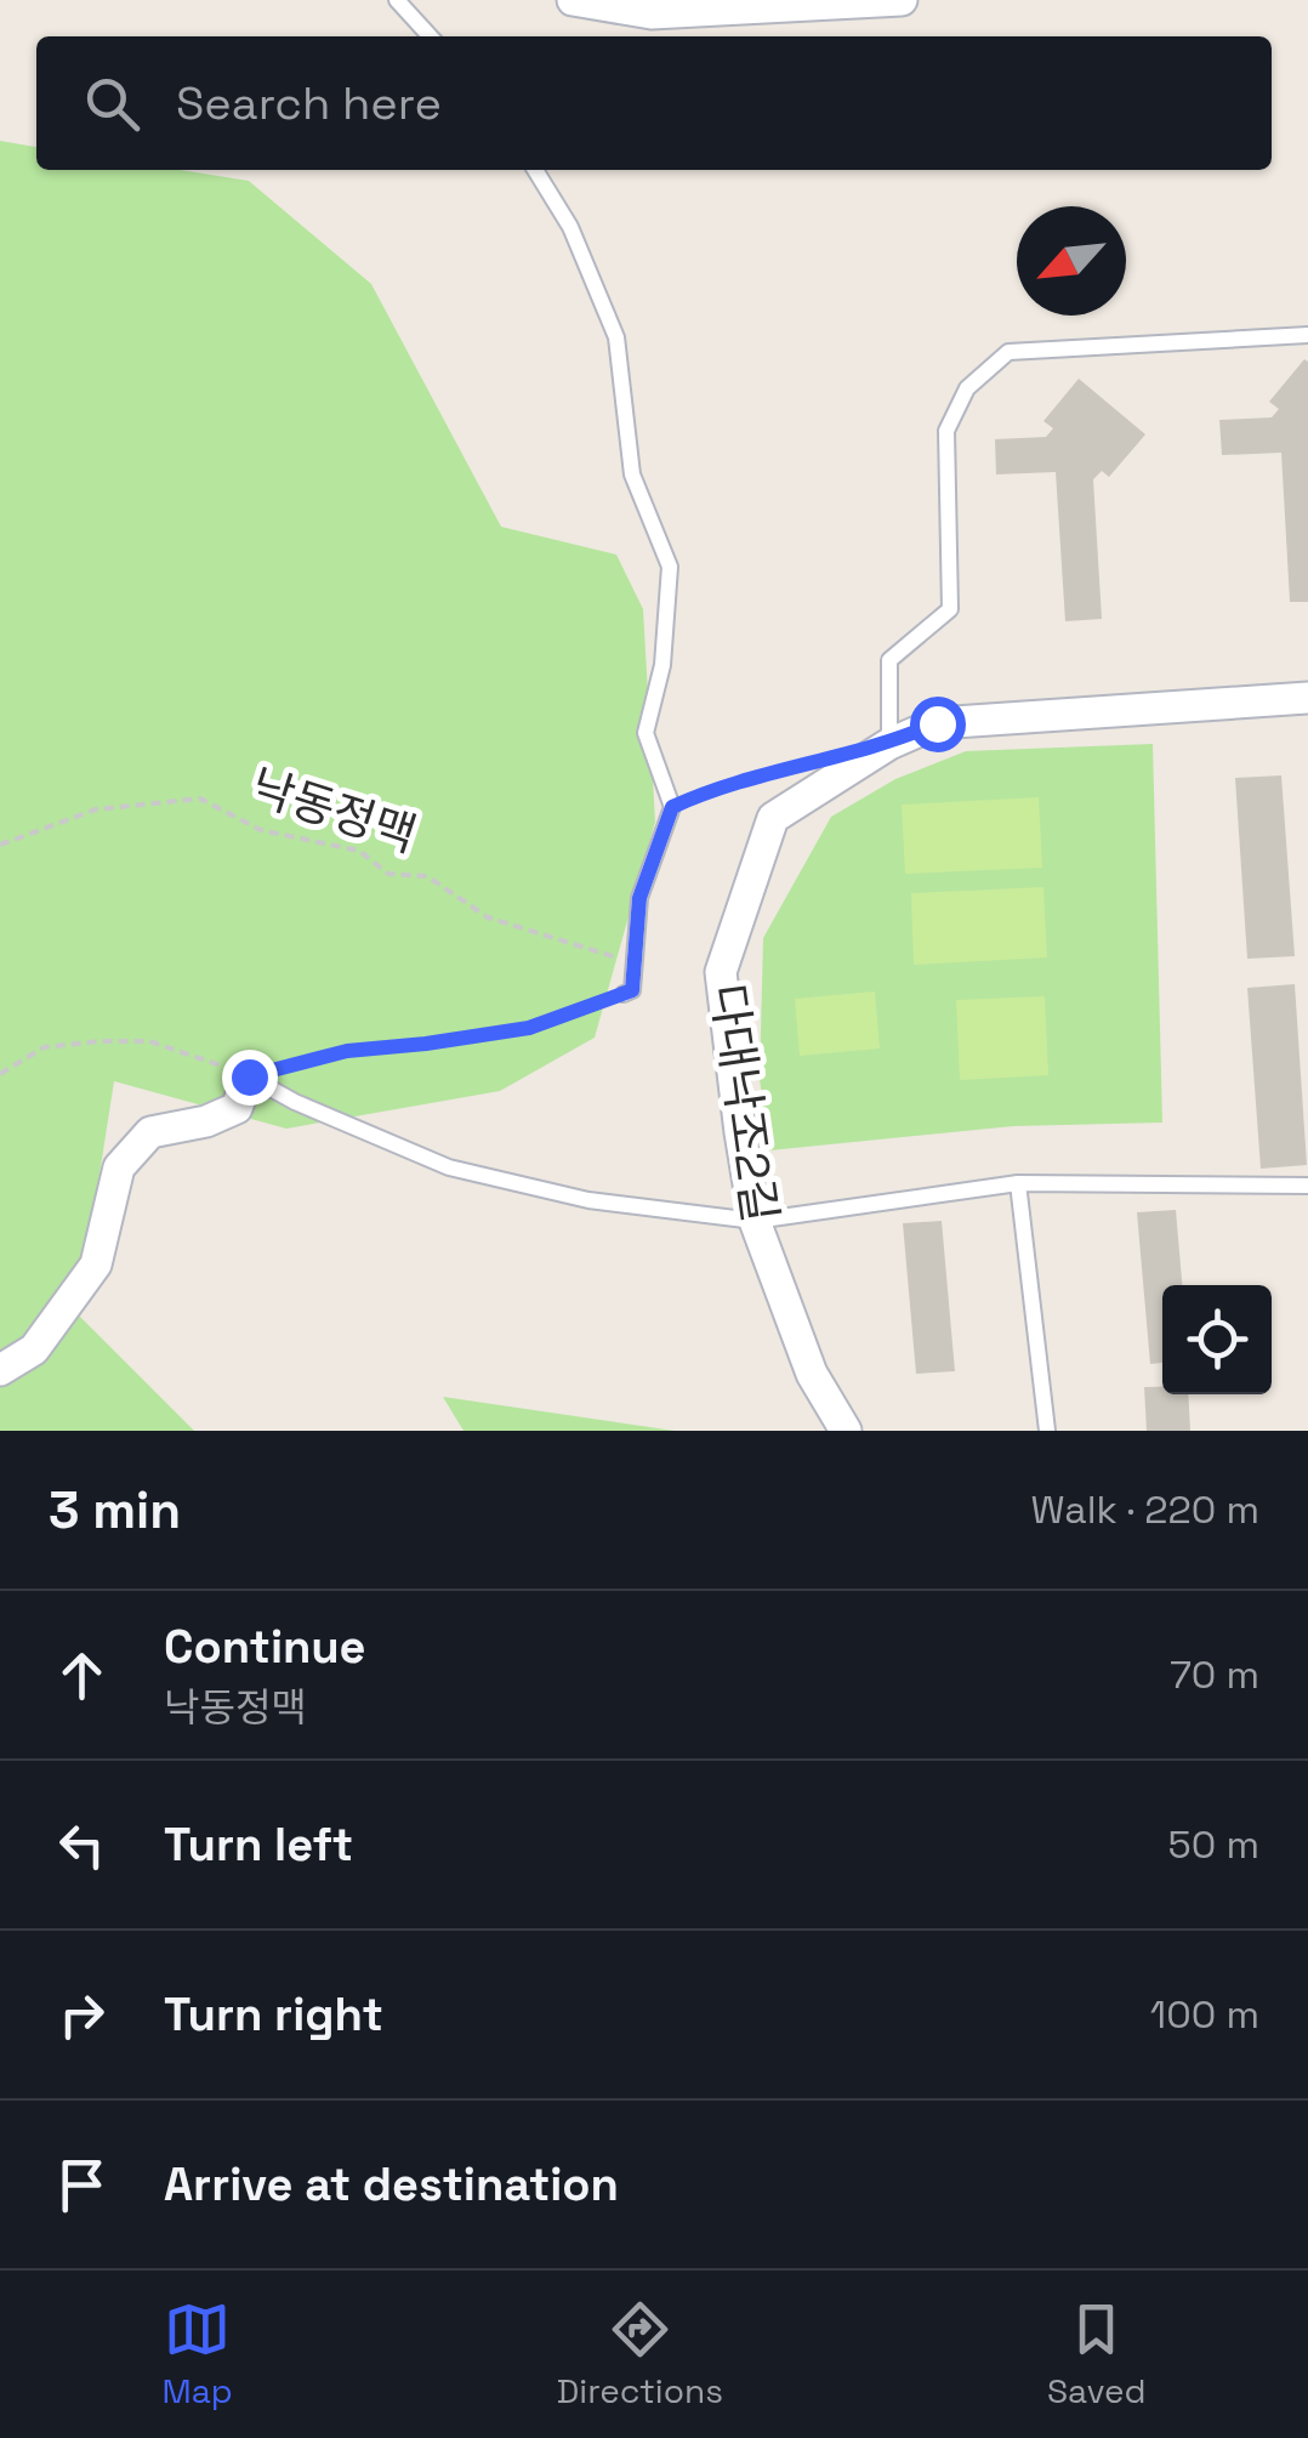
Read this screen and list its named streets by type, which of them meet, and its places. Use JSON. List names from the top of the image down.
{
  "streets": {
    "street": ["다대낙조2길"],
    "path": ["낙동정맥"]
  },
  "north": "bottom left",
  "page": {
    "search": "Search here",
    "heading": ["3 min", "Walk · 220 m"],
    "list": [
      ["Continue", "낙동정맥", "70 m"],
      ["Turn left", "50 m"],
      ["Turn right", "100 m"],
      "Arrive at destination"
    ],
    "nav": ["Map", "Directions", "Saved"]
  }
}
